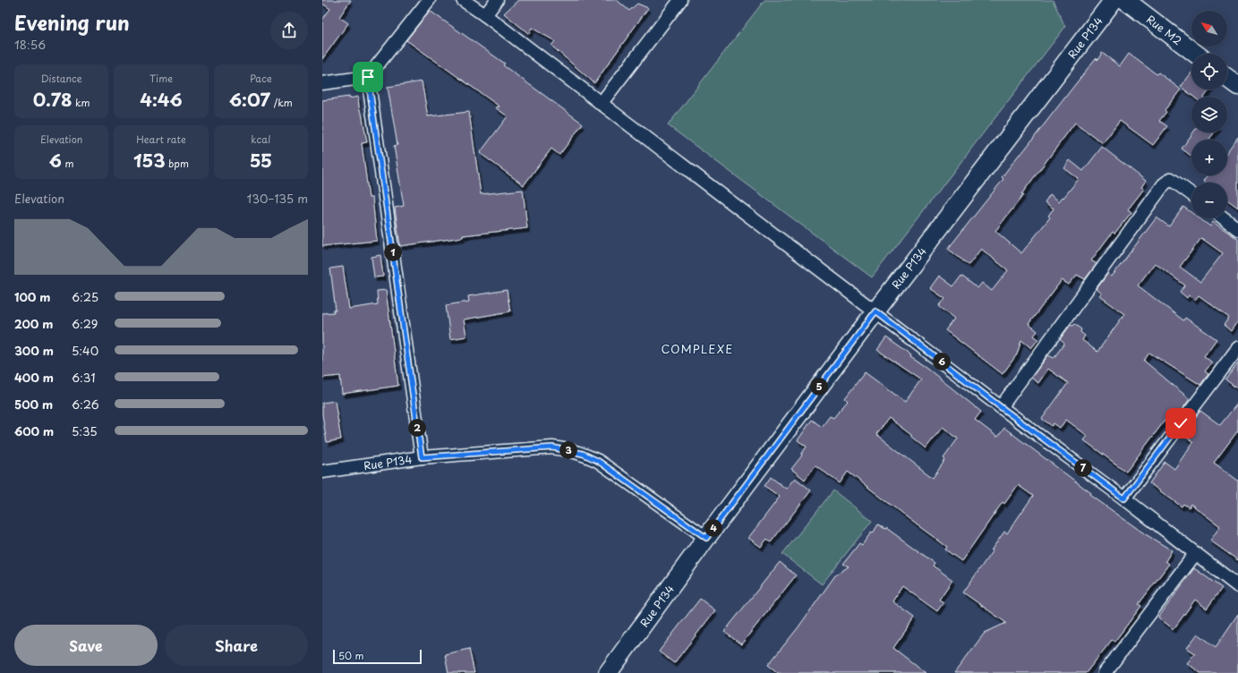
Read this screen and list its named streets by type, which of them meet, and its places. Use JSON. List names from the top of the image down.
{
  "streets": {
    "street": ["Rue M2", "Rue P134"]
  },
  "districts": ["COMPLEXE"],
  "scale_bar": "50 m",
  "north": "top left",
  "page": {
    "heading": ["Evening run", "18:56"],
    "map_buttons": ["+", "−"],
    "stats": [
      ["Distance", "0.78 km"],
      ["Time", "4:46"],
      ["Pace", "6:07 /km"],
      ["Elevation", "6 m"],
      ["Heart rate", "153 bpm"],
      ["kcal", "55"]
    ],
    "chart": ["Elevation", "130–135 m"],
    "pins": [
      "1",
      "6",
      "5",
      "2",
      "3",
      "7",
      "4"
    ],
    "list": [
      {
        "name": "100 m",
        "note": "6:25"
      },
      {
        "name": "200 m",
        "note": "6:29"
      },
      {
        "name": "300 m",
        "note": "5:40"
      },
      {
        "name": "400 m",
        "note": "6:31"
      },
      {
        "name": "500 m",
        "note": "6:26"
      },
      {
        "name": "600 m",
        "note": "5:35"
      }
    ],
    "buttons": ["Save", "Share"],
    "scale": "50 m"
  }
}
